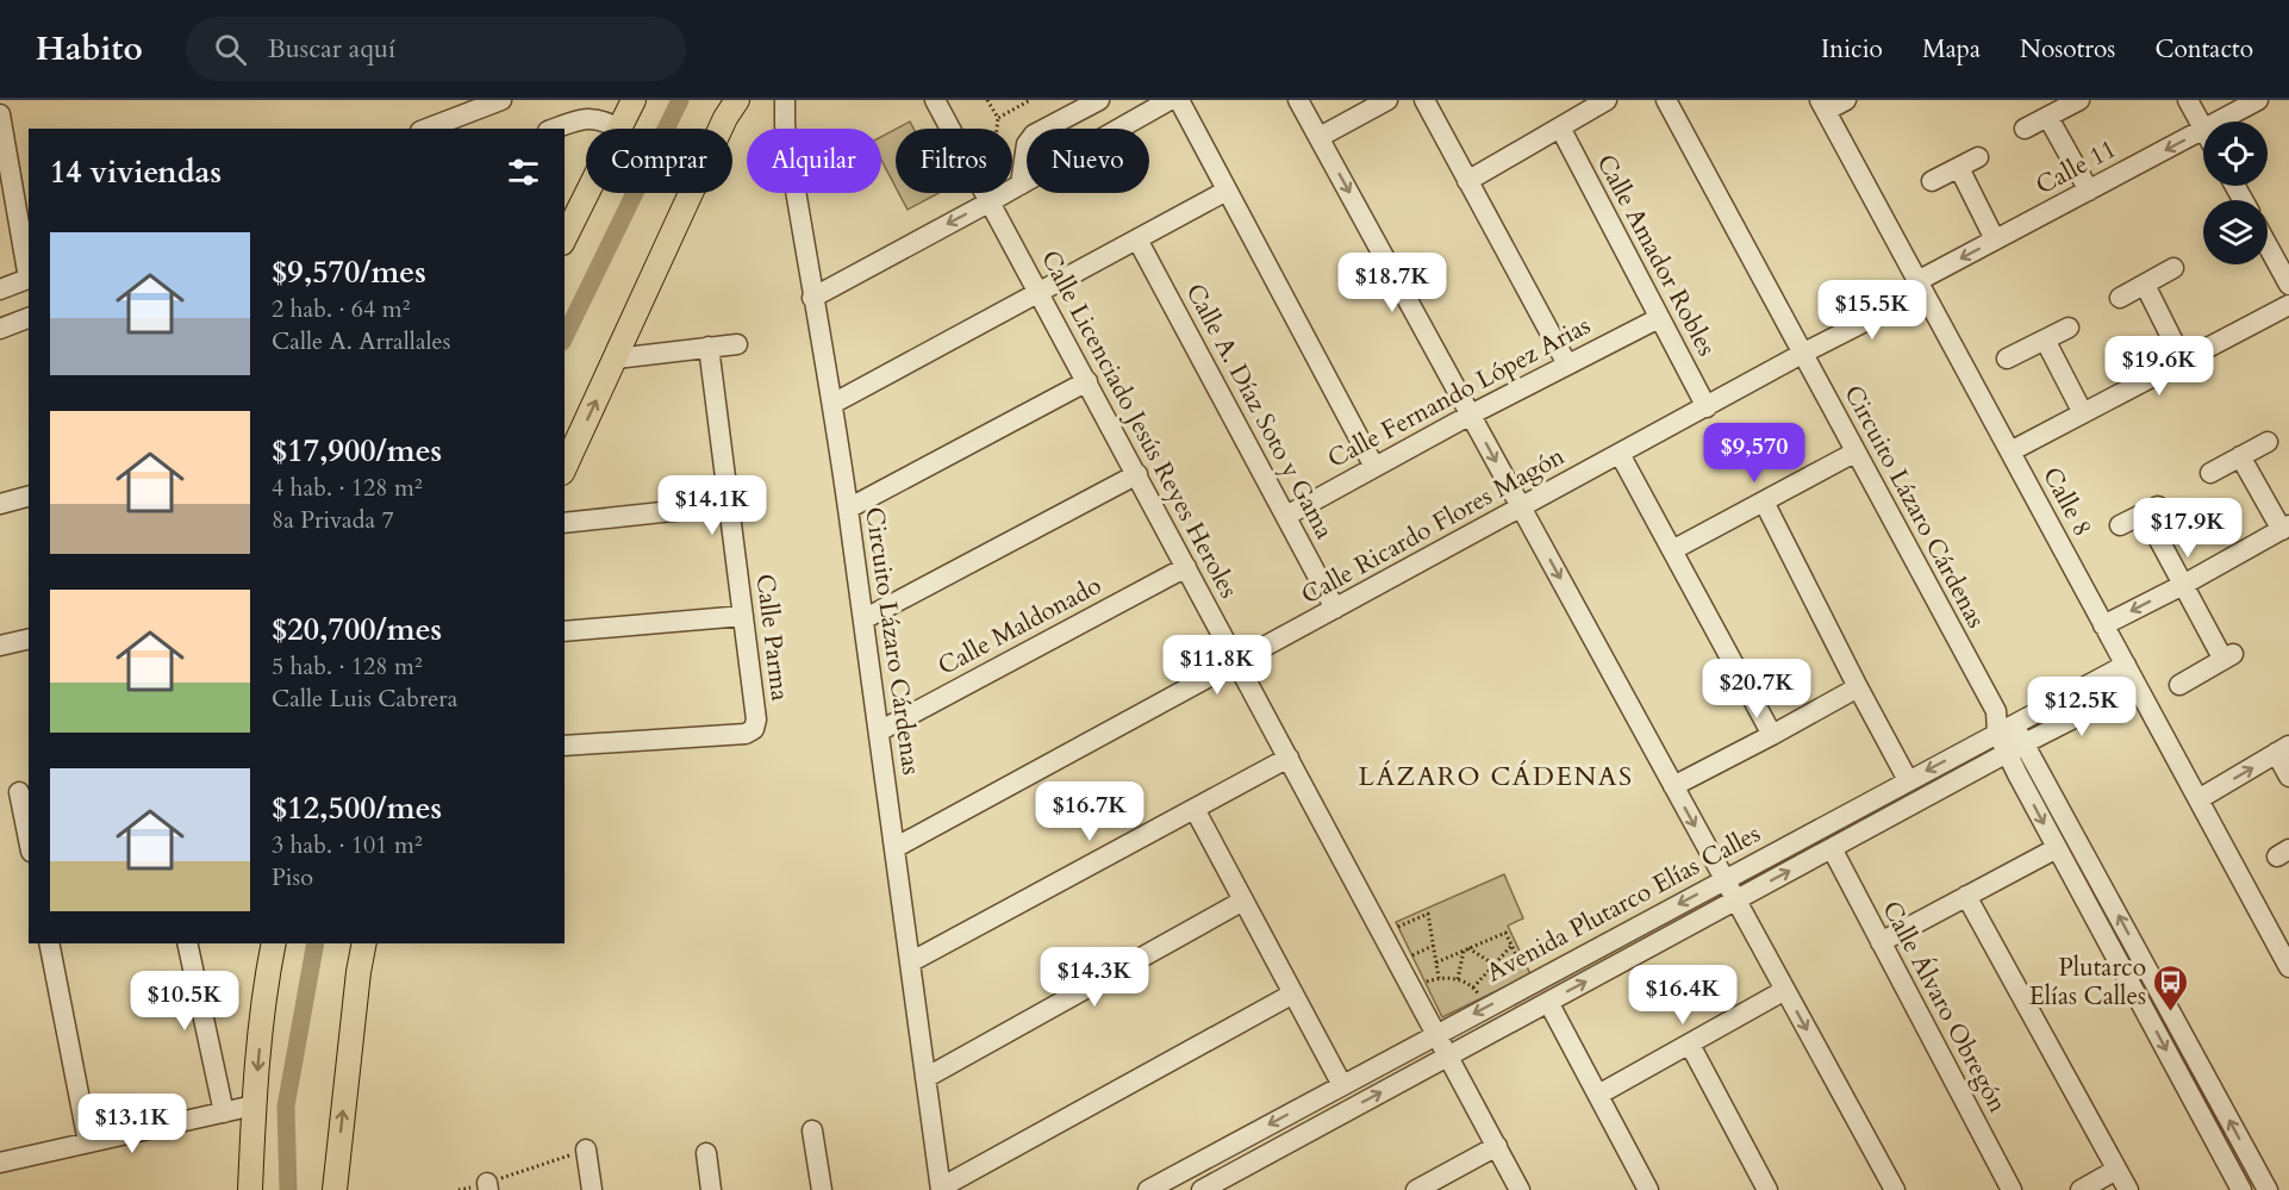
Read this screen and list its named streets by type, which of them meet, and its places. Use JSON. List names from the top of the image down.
{
  "streets": {
    "street": [
      "Calle 11",
      "Calle Amador Robles",
      "Calle Fernando López Arias",
      "Calle A. Díaz Soto y Gama",
      "Calle Licenciado Jesús Reyes Heroles",
      "Calle 8",
      "Circuito Lázaro Cárdenas",
      "Calle Ricardo Flores Magón",
      "Calle Maldonado",
      "Calle Parma",
      "Avenida Plutarco Elías Calles",
      "Calle Álvaro Obregón"
    ]
  },
  "crossings": [
    ["Calle 11", "Calle 8"],
    ["Calle 11", "Calle Ricardo Flores Magón"],
    ["Calle Amador Robles", "Calle Fernando López Arias"],
    ["Calle Amador Robles", "Calle Ricardo Flores Magón"],
    ["Calle Fernando López Arias", "Calle A. Díaz Soto y Gama"],
    ["Calle A. Díaz Soto y Gama", "Calle Ricardo Flores Magón"],
    ["Calle Licenciado Jesús Reyes Heroles", "Calle Ricardo Flores Magón"],
    ["Calle Licenciado Jesús Reyes Heroles", "Calle Maldonado"],
    ["Calle Licenciado Jesús Reyes Heroles", "Avenida Plutarco Elías Calles"],
    ["Calle 8", "Calle Ricardo Flores Magón"],
    ["Calle 8", "Avenida Plutarco Elías Calles"],
    ["Circuito Lázaro Cárdenas", "Calle Ricardo Flores Magón"],
    ["Circuito Lázaro Cárdenas", "Calle Maldonado"],
    ["Circuito Lázaro Cárdenas", "Avenida Plutarco Elías Calles"],
    ["Avenida Plutarco Elías Calles", "Calle Álvaro Obregón"]
  ],
  "districts": ["LÁZARO CÁDENAS"],
  "places": {
    "bus stop": ["Plutarco Elías Calles"]
  },
  "page": {
    "header": "Habito",
    "search": "Buscar aquí",
    "nav": [
      "Inicio",
      "Mapa",
      "Nosotros",
      "Contacto"
    ],
    "chip": [
      "Comprar",
      "Alquilar",
      "Filtros",
      "Nuevo"
    ],
    "heading": "14 viviendas",
    "list": [
      {
        "name": "$9,570/mes",
        "note": "2 hab. · 64 m² · Calle A. Arrallales"
      },
      {
        "name": "$17,900/mes",
        "note": "4 hab. · 128 m² · 8a Privada 7"
      },
      {
        "name": "$20,700/mes",
        "note": "5 hab. · 128 m² · Calle Luis Cabrera"
      },
      {
        "name": "$12,500/mes",
        "note": "3 hab. · 101 m² · Piso"
      }
    ],
    "price": [
      "$18.7K",
      "$15.5K",
      "$19.6K",
      "$9,570",
      "$14.1K",
      "$17.9K",
      "$11.8K",
      "$20.7K",
      "$12.5K",
      "$16.7K",
      "$14.3K",
      "$16.4K",
      "$10.5K",
      "$13.1K"
    ]
  }
}
